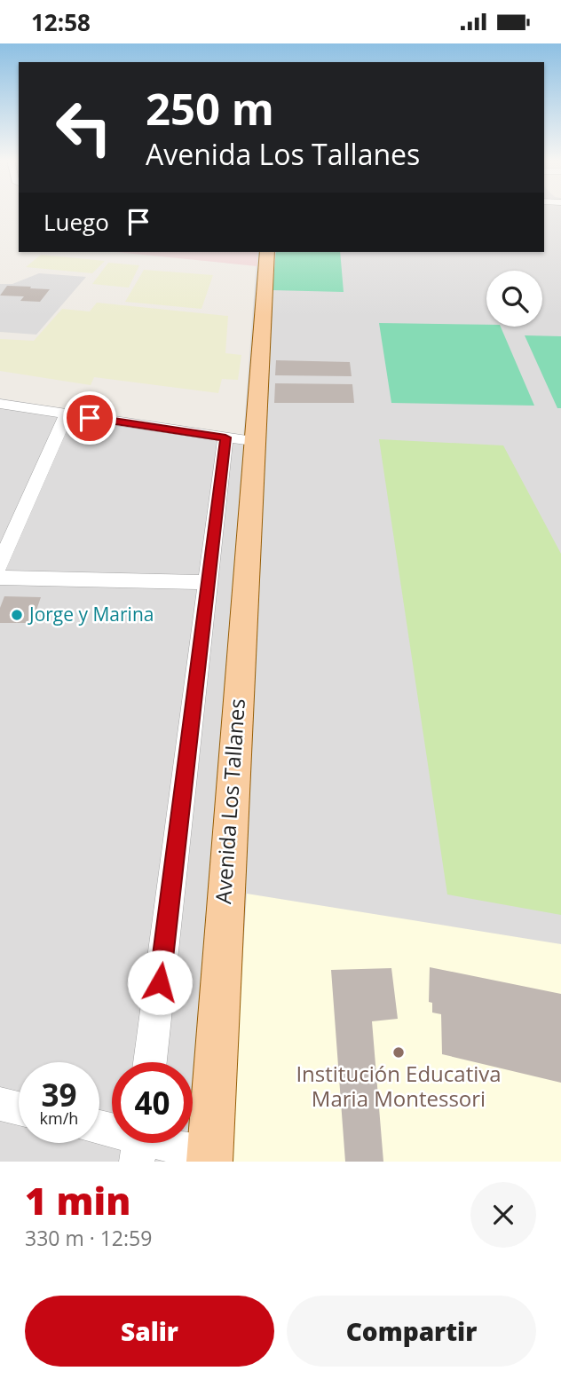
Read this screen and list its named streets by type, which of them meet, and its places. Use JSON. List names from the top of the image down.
{
  "streets": {
    "main road": ["Avenida Los Tallanes"]
  },
  "places": ["Jorge y Marina", "Institución Educativa Maria Montessori"],
  "page": {
    "status": "12:58",
    "turn": ["250 m", "Avenida Los Tallanes"],
    "then": "Luego",
    "speed": "39 km/h",
    "limit": "40",
    "heading": ["1 min", "330 m · 12:59"],
    "buttons": ["Salir", "Compartir"]
  }
}
